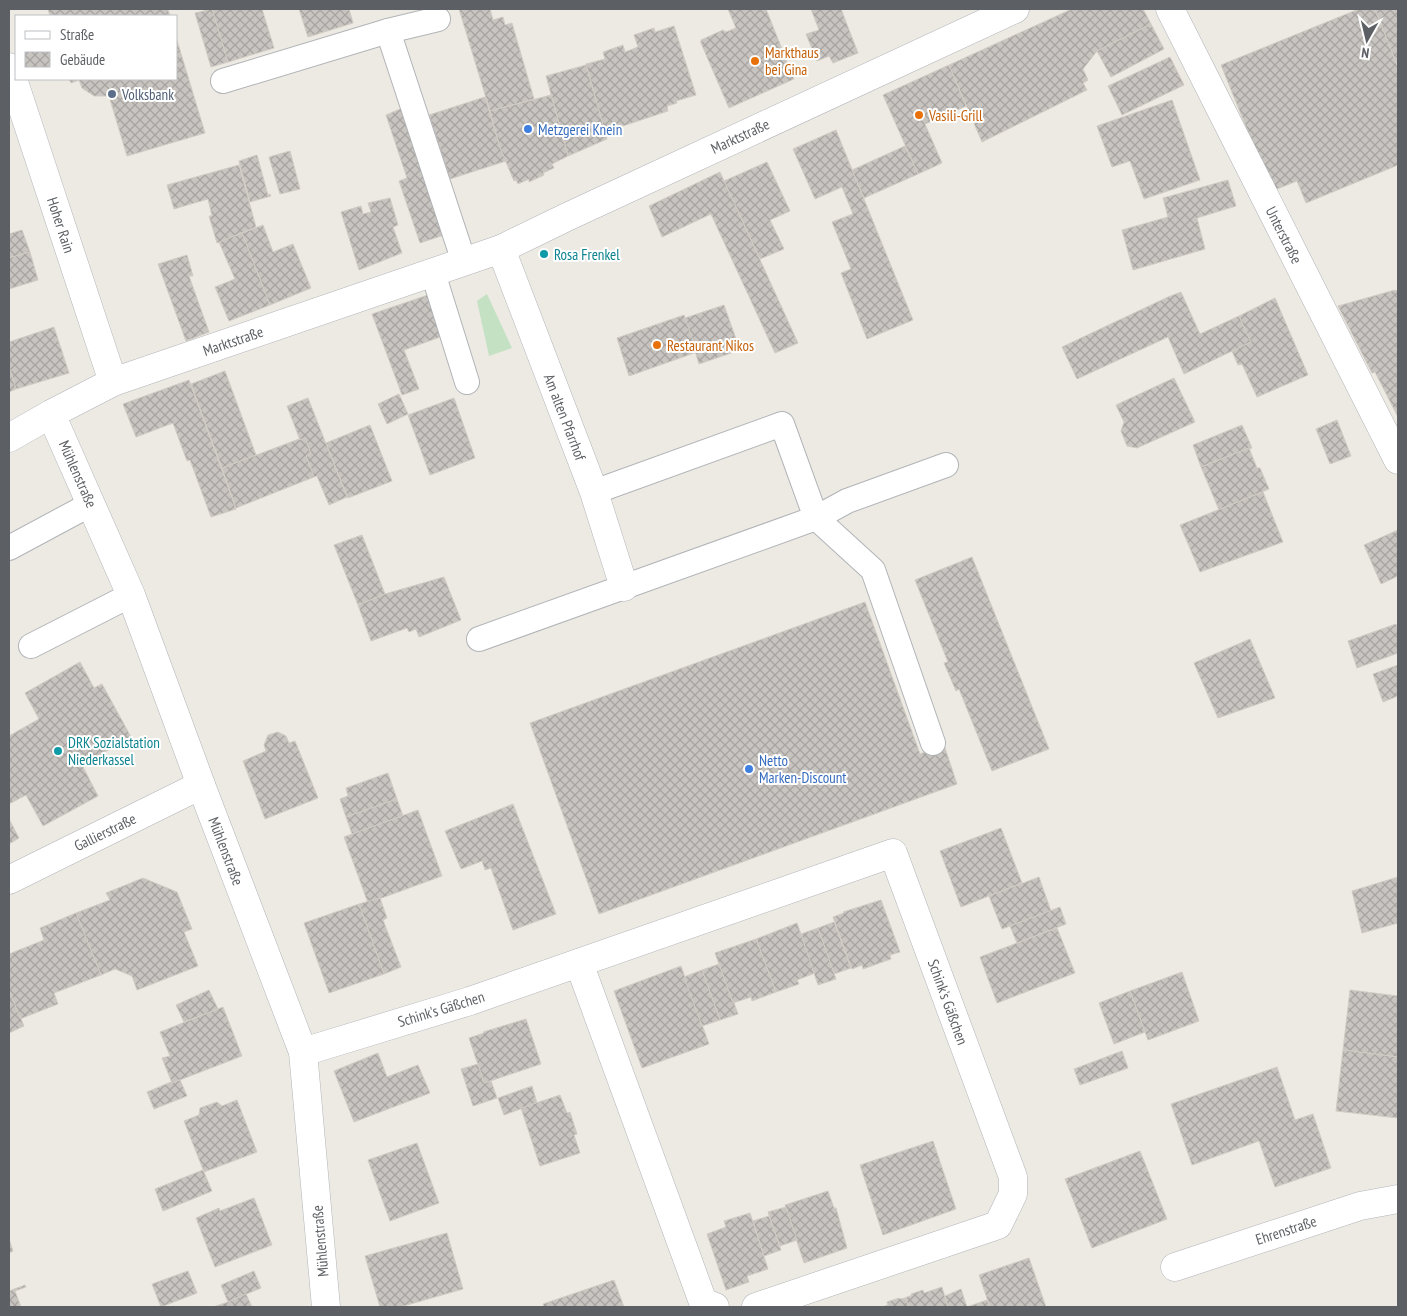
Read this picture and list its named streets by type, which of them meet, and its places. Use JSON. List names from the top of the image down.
{
  "streets": {
    "street": [
      "Marktstraße",
      "Hoher Rain",
      "Unterstraße",
      "Am alten Pfarrhof",
      "Mühlenstraße",
      "Gallierstraße",
      "Schink's Gäßchen",
      "Ehrenstraße"
    ]
  },
  "crossings": [
    ["Marktstraße", "Hoher Rain"],
    ["Marktstraße", "Am alten Pfarrhof"],
    ["Marktstraße", "Mühlenstraße"],
    ["Mühlenstraße", "Gallierstraße"],
    ["Mühlenstraße", "Schink's Gäßchen"]
  ],
  "places": [
    "Markthaus bei Gina",
    "Volksbank",
    "Vasili-Grill",
    "Metzgerei Knein",
    "Rosa Frenkel",
    "Restaurant Nikos",
    "DRK Sozialstation Niederkassel",
    "Netto Marken-Discount"
  ],
  "legend": ["Straße", "Gebäude"],
  "north": "bottom"
}
